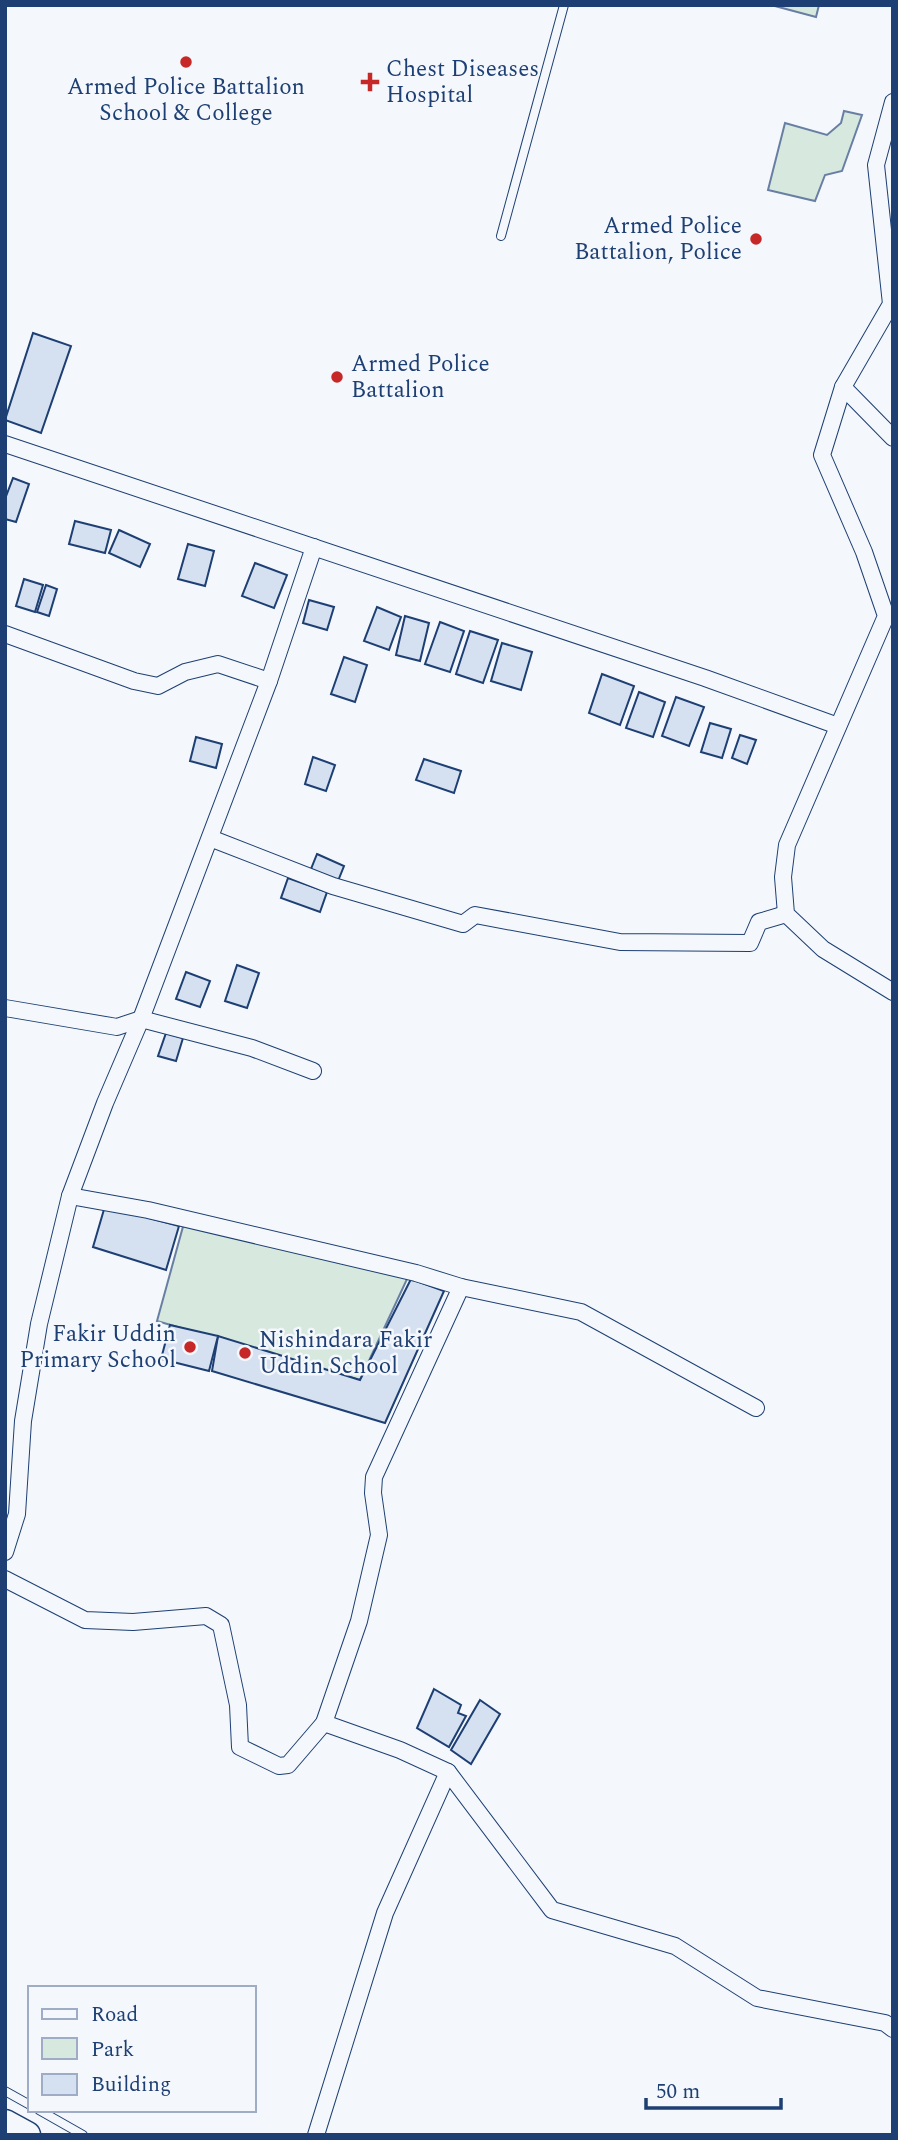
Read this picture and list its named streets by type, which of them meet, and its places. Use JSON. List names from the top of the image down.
{
  "places": {
    "other": [
      "Armed Police Battalion School & College",
      "Armed Police Battalion, Police",
      "Armed Police Battalion",
      "Fakir Uddin Primary School",
      "Nishindara Fakir Uddin School"
    ],
    "health": ["Chest Diseases Hospital"]
  },
  "legend": ["Road", "Park", "Building"],
  "scale_bar": "50 m"
}
